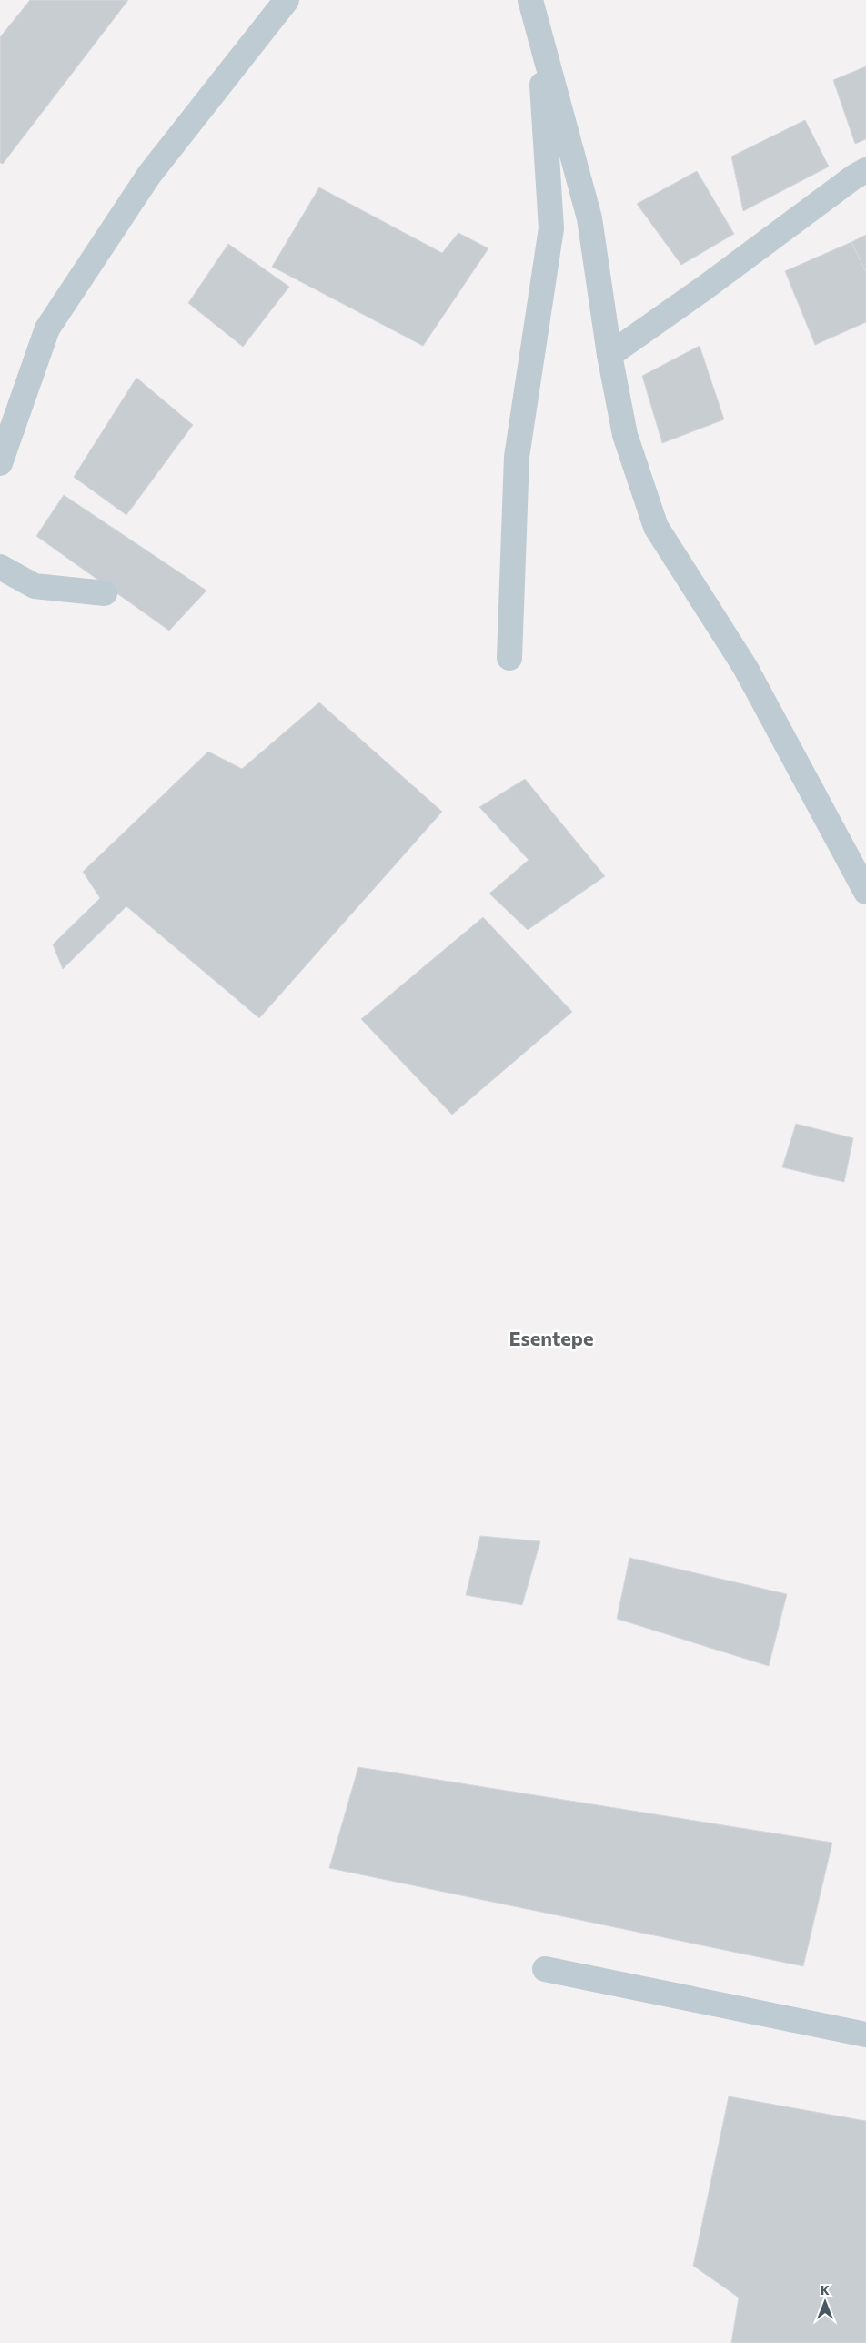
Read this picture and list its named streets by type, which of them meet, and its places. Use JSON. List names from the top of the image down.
{
  "districts": ["Esentepe"],
  "north": "top"
}
